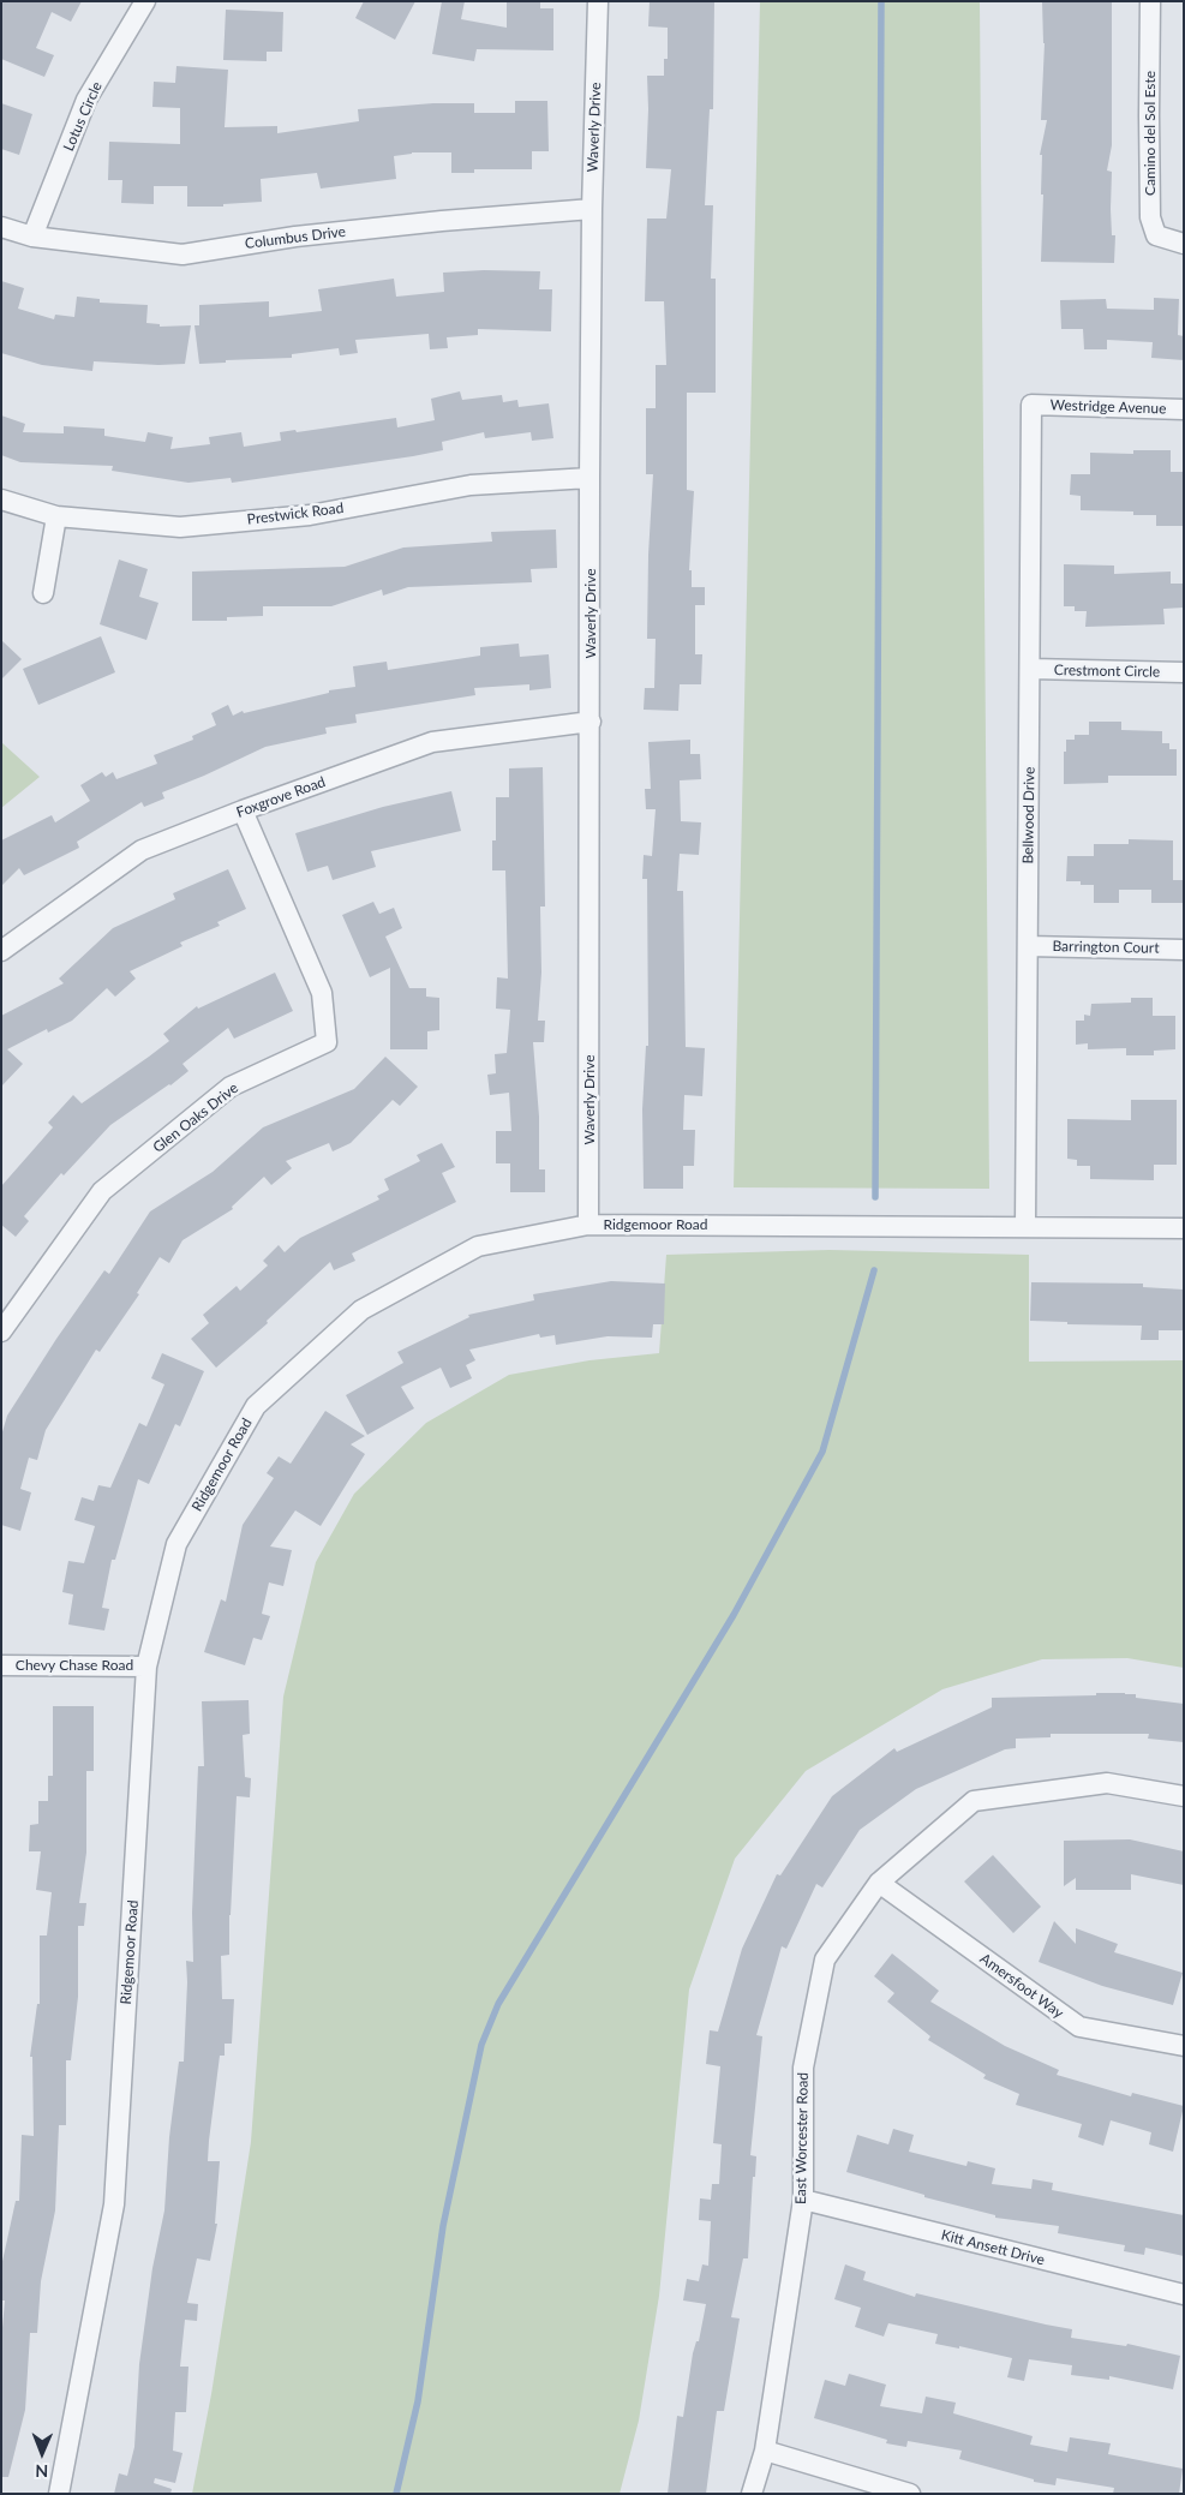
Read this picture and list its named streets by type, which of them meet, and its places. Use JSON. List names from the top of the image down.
{
  "streets": {
    "street": [
      "Lotus Circle",
      "Waverly Drive",
      "Camino del Sol Este",
      "Columbus Drive",
      "Westridge Avenue",
      "Prestwick Road",
      "Crestmont Circle",
      "Foxgrove Road",
      "Bellwood Drive",
      "Barrington Court",
      "Glen Oaks Drive",
      "Ridgemoor Road",
      "Chevy Chase Road",
      "Amersfoot Way",
      "East Worcester Road",
      "Kitt Ansett Drive"
    ]
  },
  "crossings": [
    ["Lotus Circle", "Columbus Drive"],
    ["Waverly Drive", "Columbus Drive"],
    ["Waverly Drive", "Prestwick Road"],
    ["Waverly Drive", "Foxgrove Road"],
    ["Waverly Drive", "Ridgemoor Road"],
    ["Westridge Avenue", "Bellwood Drive"],
    ["Crestmont Circle", "Bellwood Drive"],
    ["Foxgrove Road", "Glen Oaks Drive"],
    ["Bellwood Drive", "Barrington Court"],
    ["Bellwood Drive", "Ridgemoor Road"],
    ["Ridgemoor Road", "Chevy Chase Road"],
    ["Amersfoot Way", "East Worcester Road"],
    ["East Worcester Road", "Kitt Ansett Drive"]
  ],
  "north": "bottom"
}
